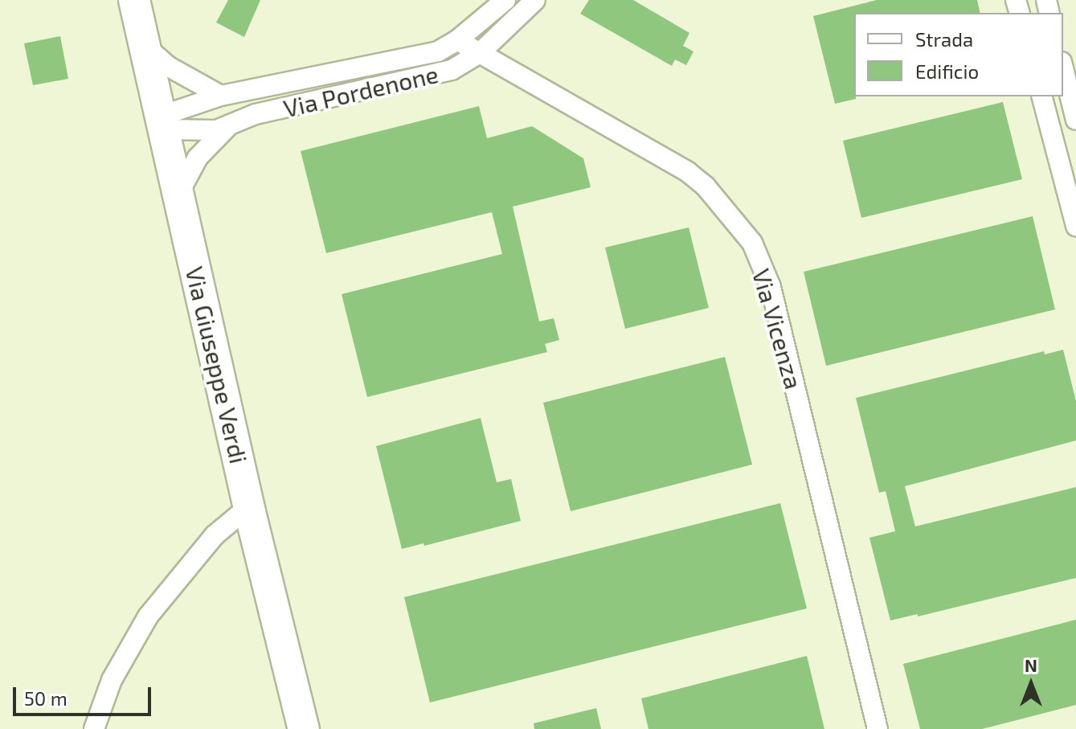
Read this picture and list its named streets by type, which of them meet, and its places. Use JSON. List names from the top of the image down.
{
  "streets": {
    "main road": ["Via Giuseppe Verdi"],
    "street": ["Via Pordenone", "Via Vicenza"]
  },
  "crossings": [
    ["Via Pordenone", "Via Vicenza"],
    ["Via Pordenone", "Via Giuseppe Verdi"]
  ],
  "legend": ["Strada", "Edificio"],
  "scale_bar": "50 m",
  "north": "top"
}
